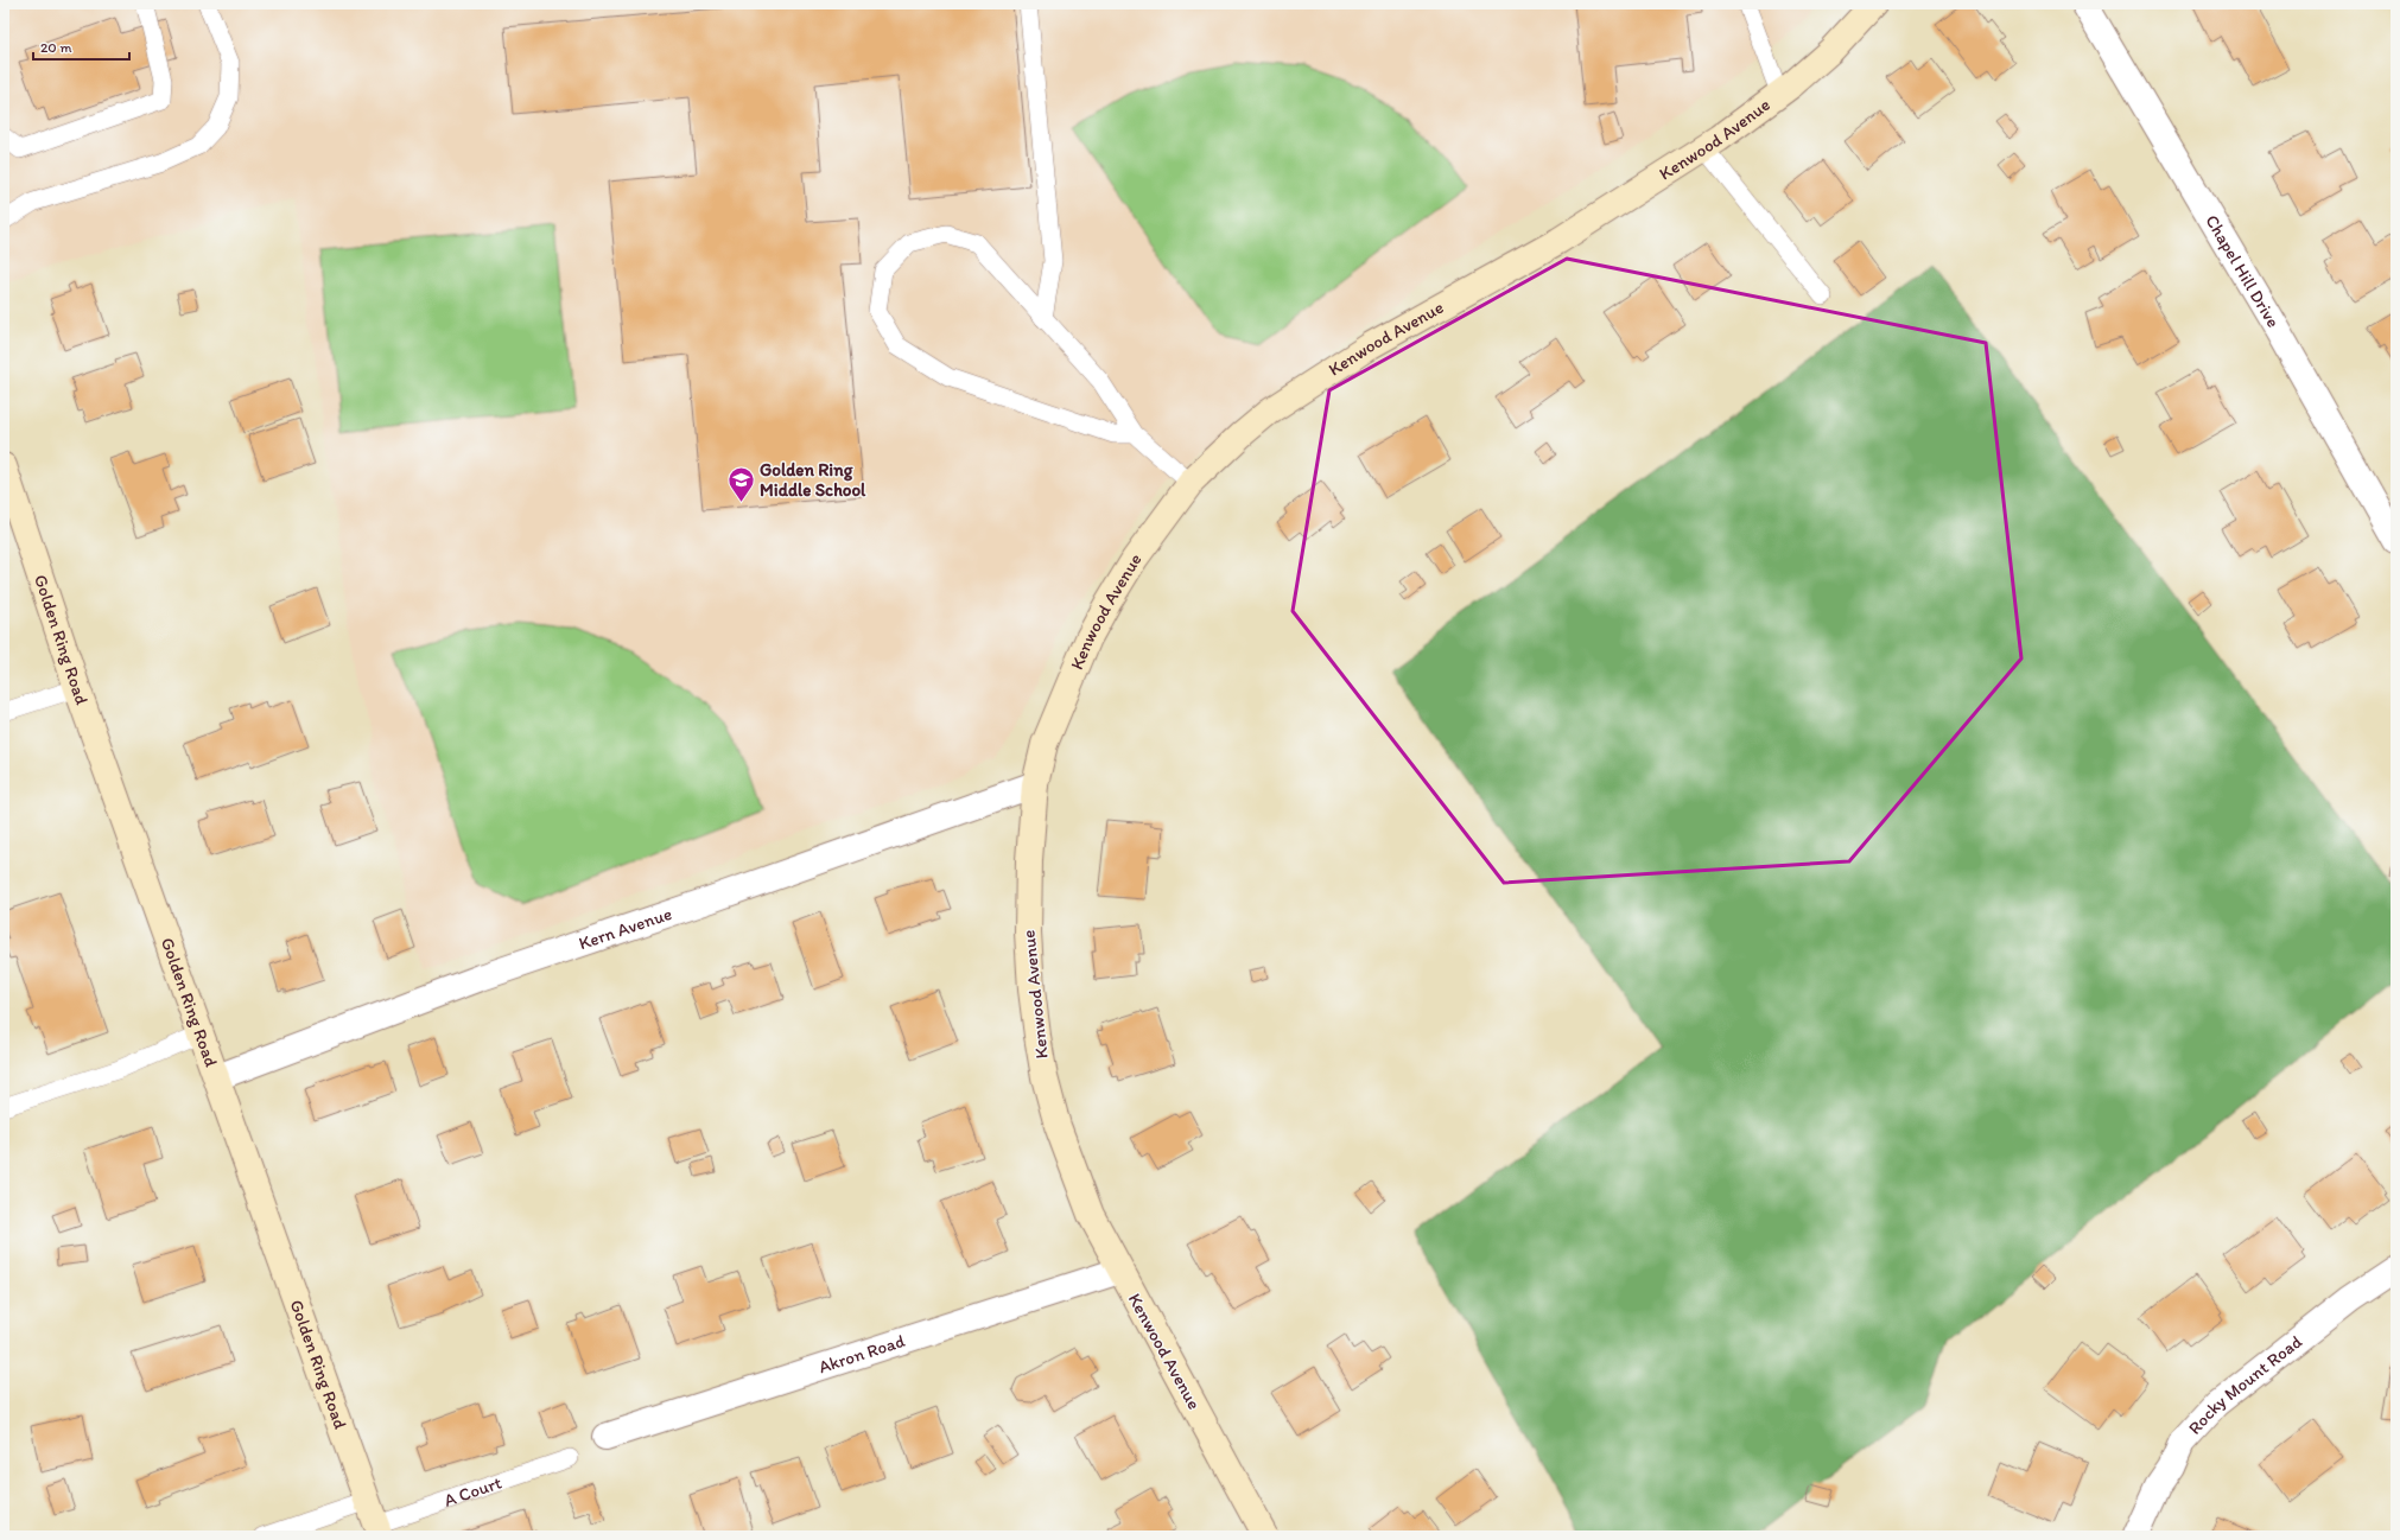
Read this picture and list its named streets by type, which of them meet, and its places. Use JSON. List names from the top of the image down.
{
  "streets": {
    "street": [
      "Kenwood Avenue",
      "Chapel Hill Drive",
      "Golden Ring Road",
      "Kern Avenue",
      "Akron Road",
      "Rocky Mount Road"
    ],
    "lane": ["A Court"]
  },
  "crossings": [
    ["Kenwood Avenue", "Kern Avenue"],
    ["Kenwood Avenue", "Akron Road"],
    ["Golden Ring Road", "Kern Avenue"],
    ["Golden Ring Road", "A Court"]
  ],
  "places": {
    "school or university": ["Golden Ring Middle School"]
  },
  "scale_bar": "20 m"
}
